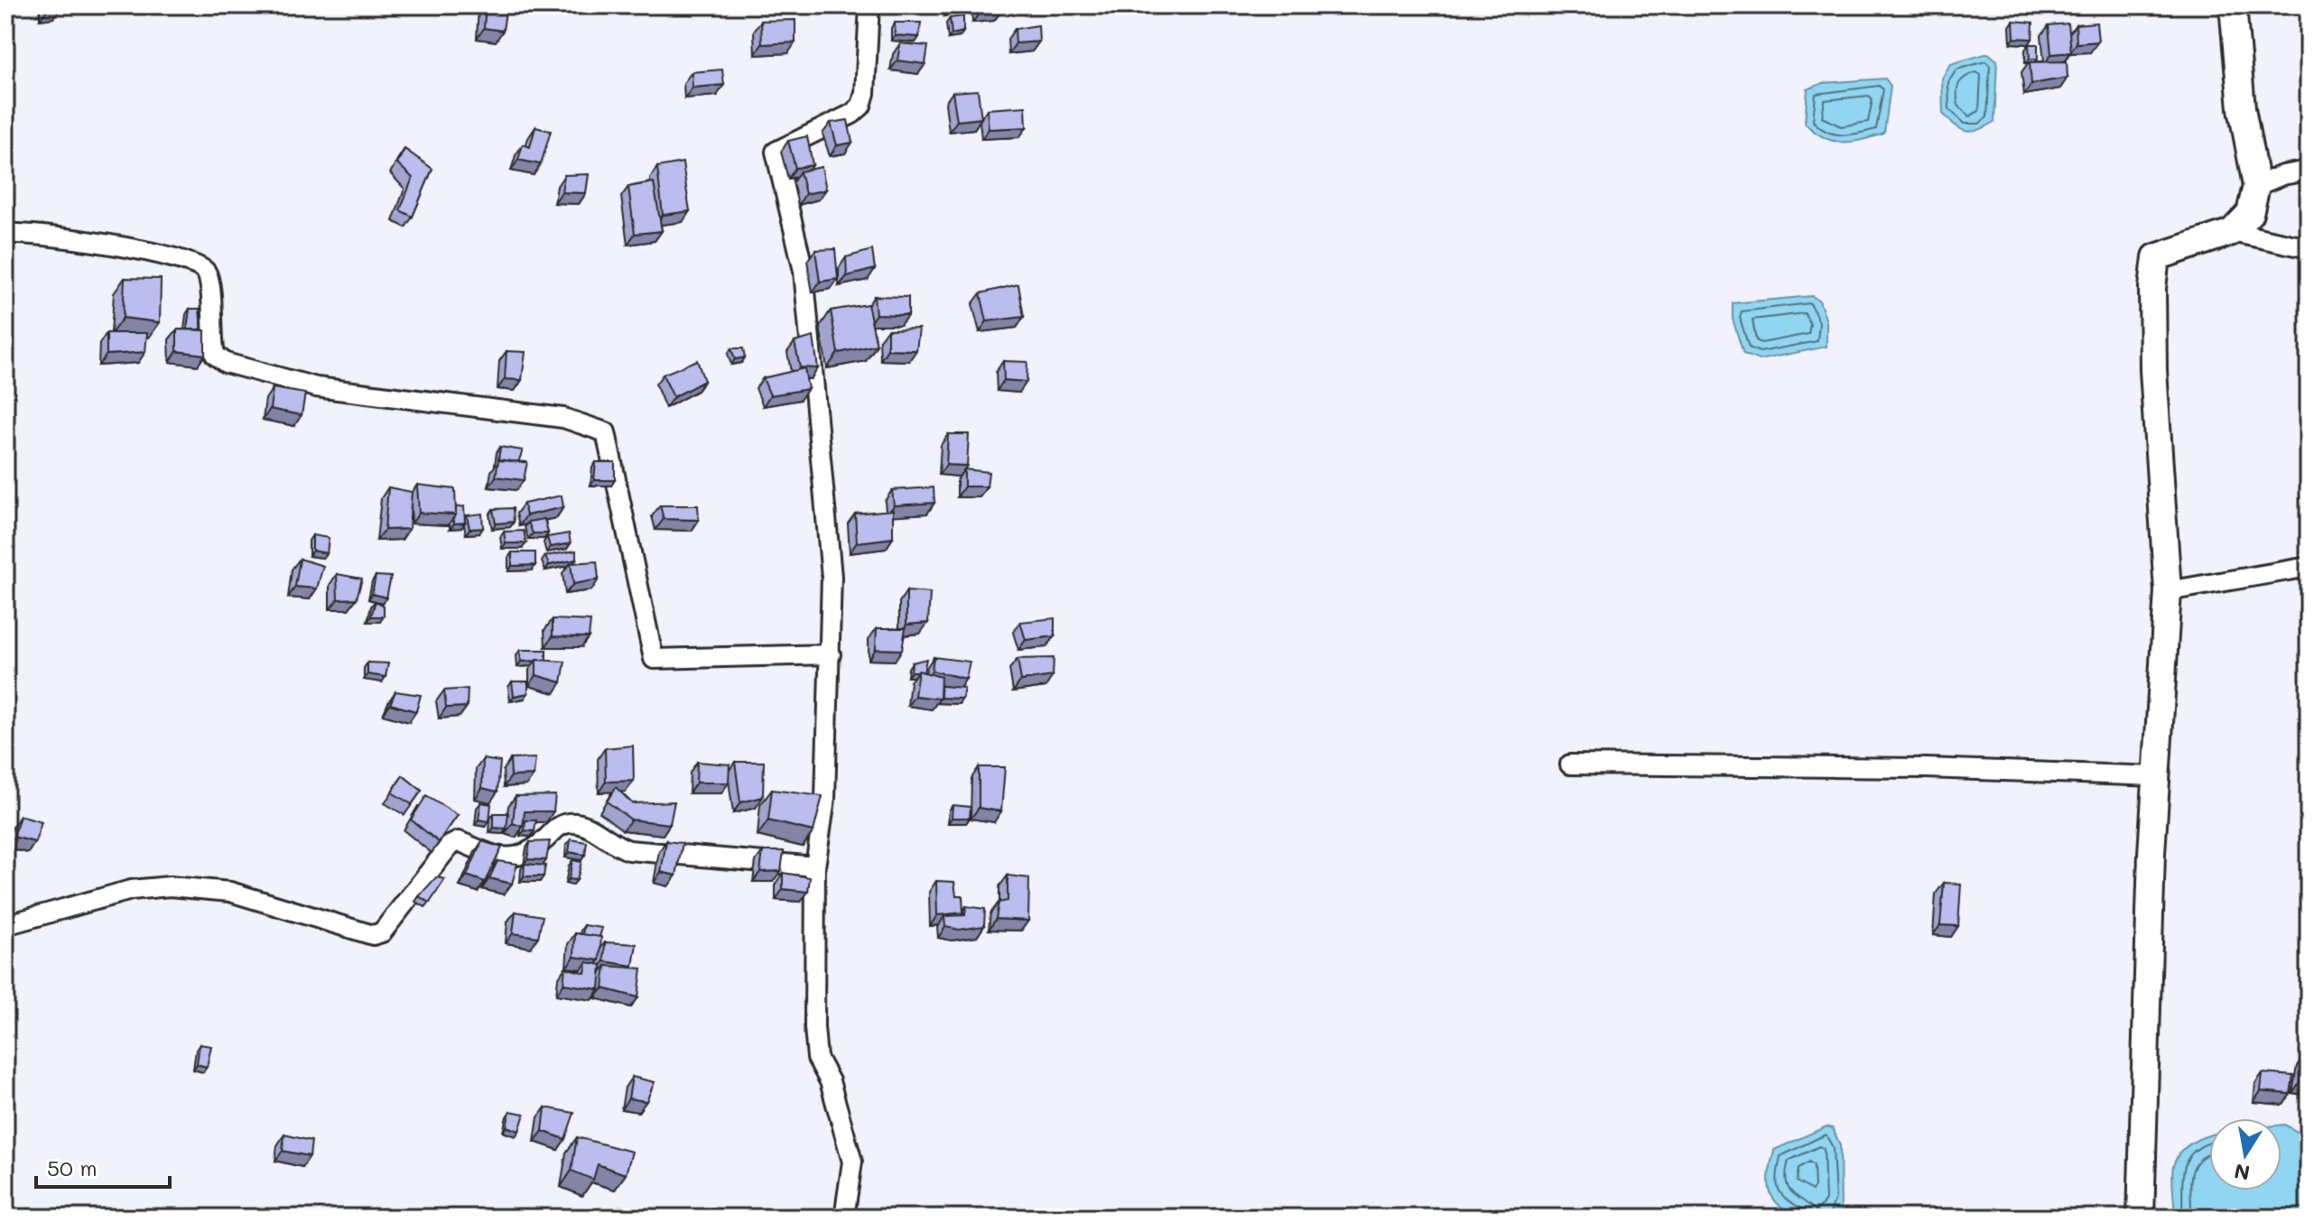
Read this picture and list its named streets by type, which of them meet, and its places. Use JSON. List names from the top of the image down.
{
  "scale_bar": "50 m",
  "north": "bottom"
}
